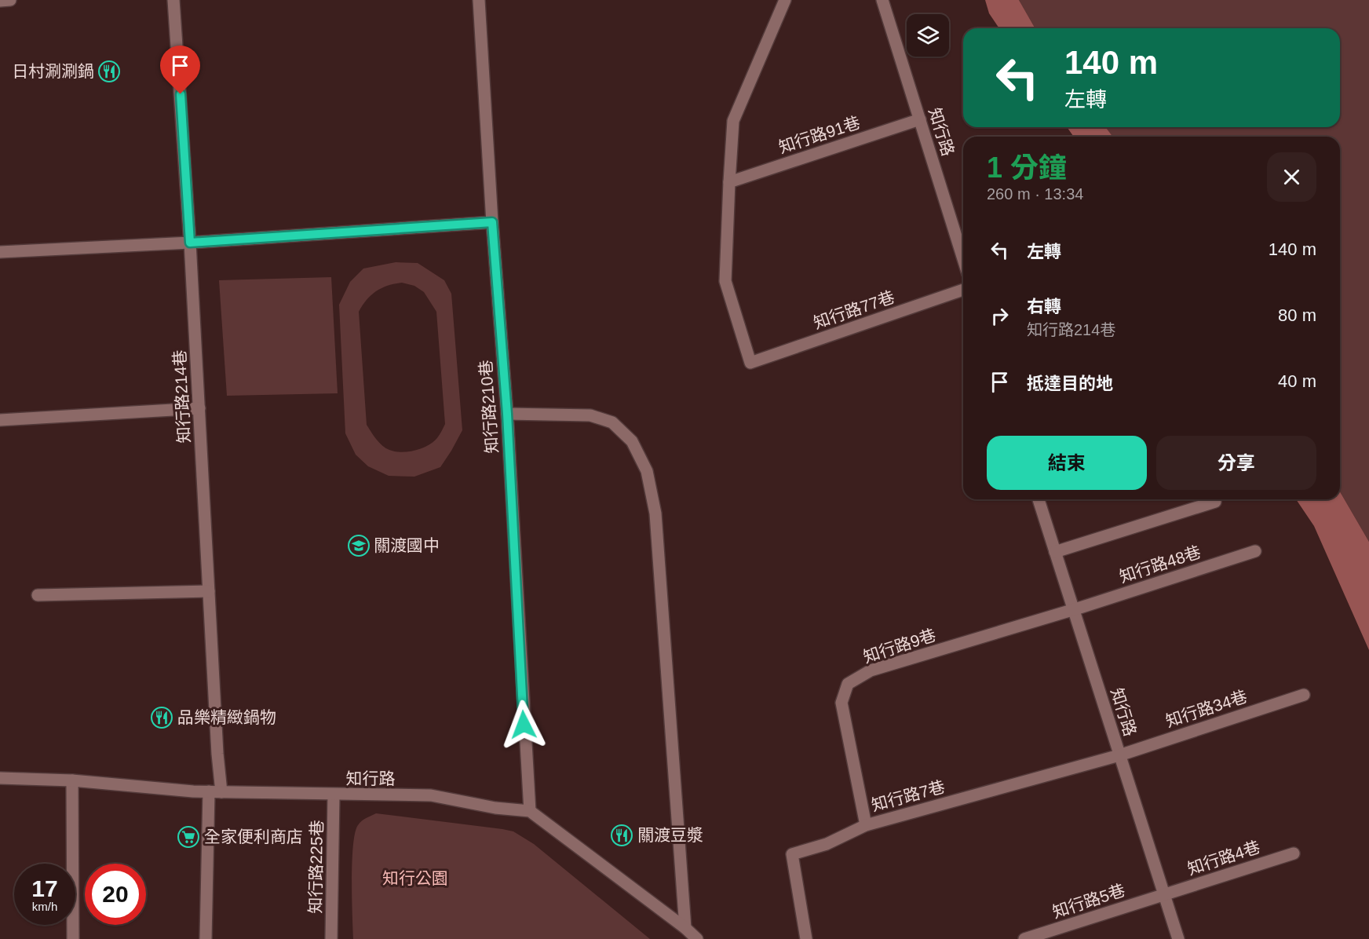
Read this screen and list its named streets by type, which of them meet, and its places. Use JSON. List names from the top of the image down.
{
  "streets": {
    "street": [
      "知行路",
      "知行路91巷",
      "知行路77巷",
      "知行路214巷",
      "知行路210巷",
      "知行路48巷",
      "知行路9巷",
      "知行路34巷",
      "知行路7巷",
      "知行路4巷",
      "知行路225巷",
      "知行路5巷"
    ]
  },
  "crossings": [
    ["知行路", "知行路91巷"],
    ["知行路", "知行路214巷"],
    ["知行路", "知行路210巷"],
    ["知行路", "知行路48巷"],
    ["知行路", "知行路9巷"],
    ["知行路", "知行路34巷"],
    ["知行路", "知行路7巷"],
    ["知行路", "知行路4巷"],
    ["知行路", "知行路225巷"],
    ["知行路", "知行路5巷"],
    ["知行路91巷", "知行路77巷"],
    ["知行路48巷", "知行路9巷"],
    ["知行路9巷", "知行路7巷"],
    ["知行路34巷", "知行路7巷"],
    ["知行路4巷", "知行路5巷"]
  ],
  "parks": ["知行公園"],
  "places": {
    "restaurant": ["日村涮涮鍋", "品樂精緻鍋物", "關渡豆漿"],
    "school or university": ["關渡國中"],
    "supermarket": ["全家便利商店"]
  },
  "page": {
    "turn": ["140 m", "左轉"],
    "heading": ["1 分鐘", "260 m · 13:34"],
    "list": [
      {
        "name": "左轉",
        "value": "140 m"
      },
      {
        "name": "右轉",
        "note": "知行路214巷",
        "value": "80 m"
      },
      {
        "name": "抵達目的地",
        "value": "40 m"
      }
    ],
    "buttons": ["結束", "分享"],
    "speed": "17 km/h",
    "limit": "20"
  }
}
